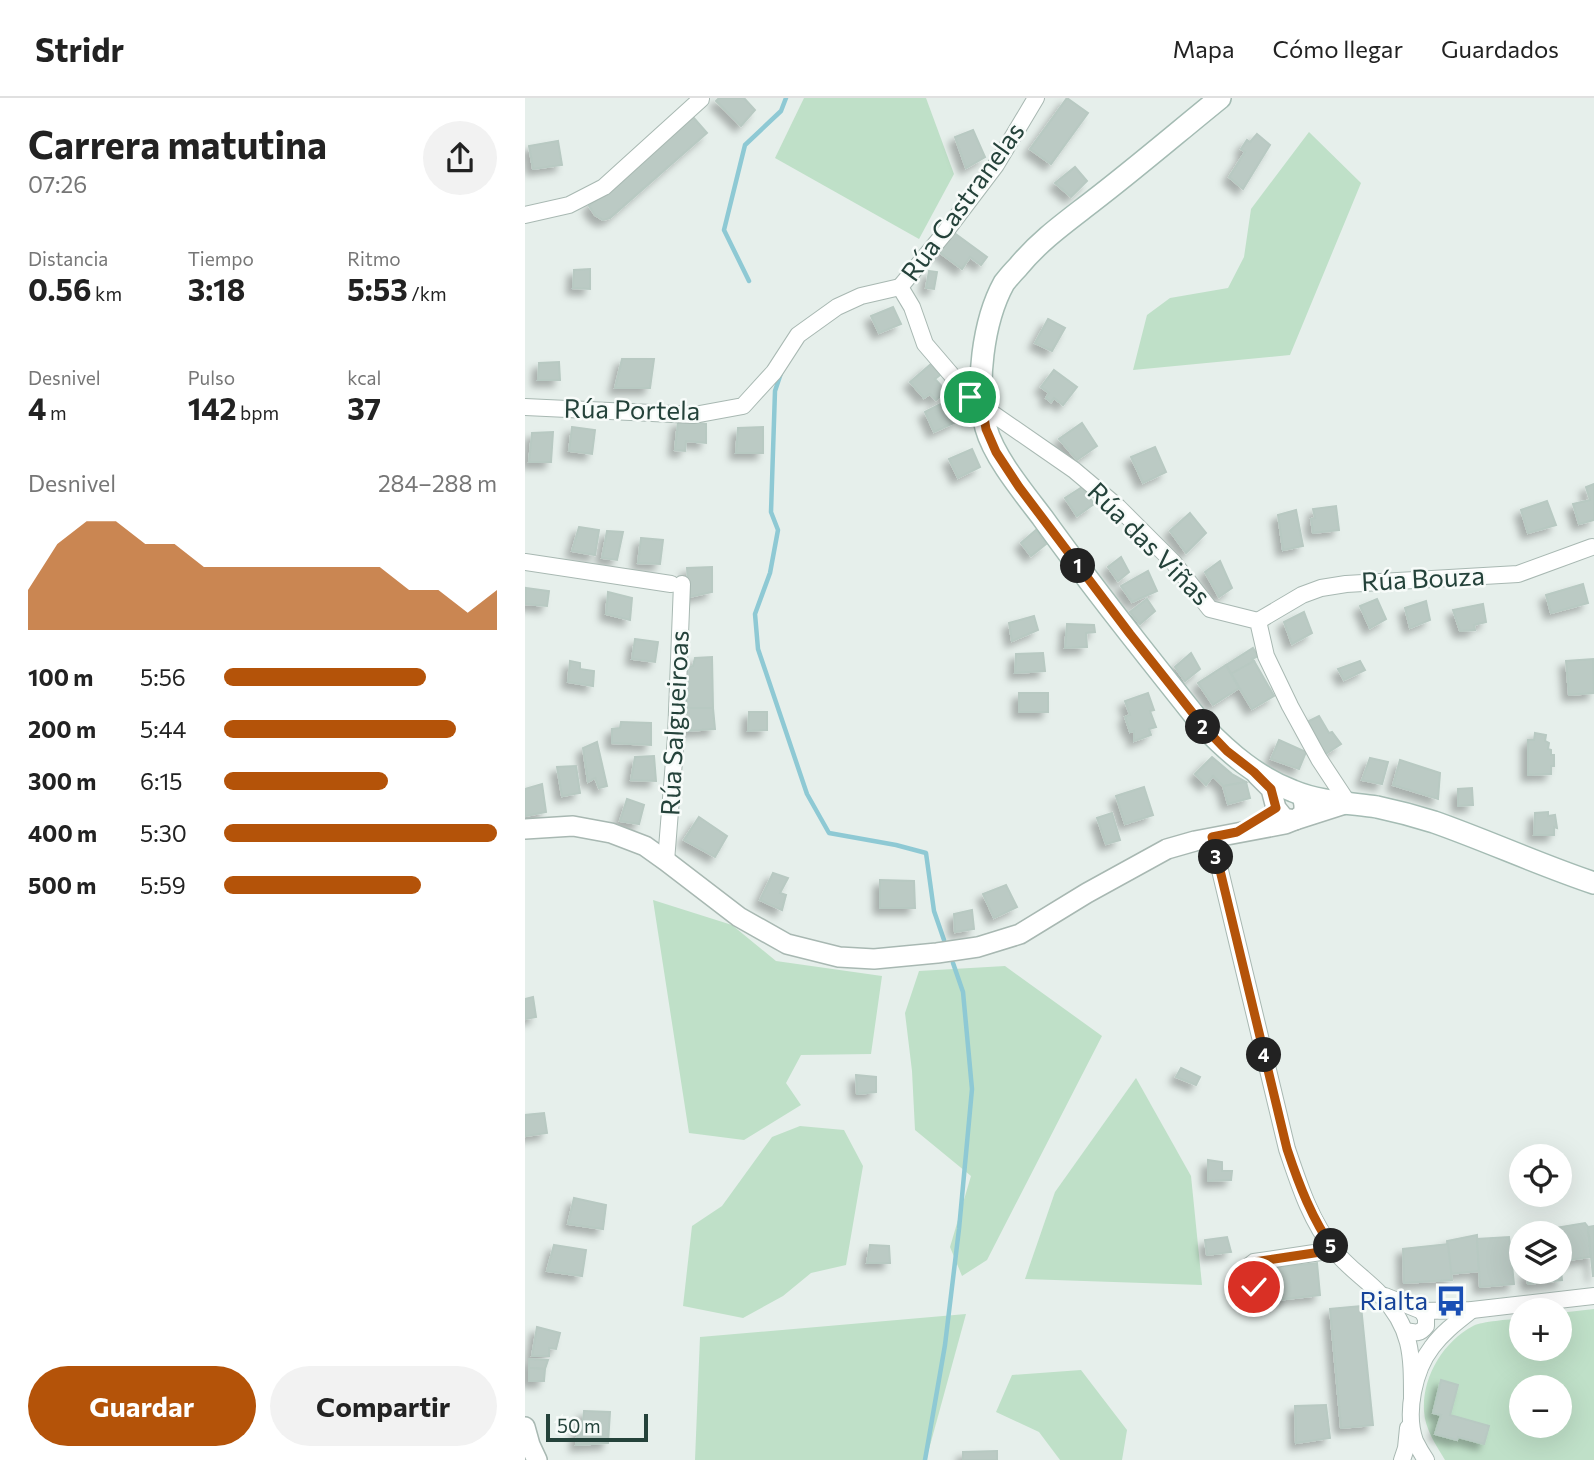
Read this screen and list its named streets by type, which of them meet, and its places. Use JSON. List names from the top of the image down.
{
  "streets": {
    "street": [
      "Rúa Castranelas",
      "Rúa Portela",
      "Rúa das Viñas",
      "Rúa Bouza",
      "Rúa Salgueiroas"
    ]
  },
  "crossings": [
    ["Rúa Castranelas", "Rúa Portela"],
    ["Rúa Castranelas", "Rúa das Viñas"],
    ["Rúa das Viñas", "Rúa Bouza"]
  ],
  "places": {
    "bus stop": ["Rialta"]
  },
  "scale_bar": "50 m",
  "page": {
    "header": "Stridr",
    "nav": ["Mapa", "Cómo llegar", "Guardados"],
    "heading": ["Carrera matutina", "07:26"],
    "stats": [
      ["Distancia", "0.56 km"],
      ["Tiempo", "3:18"],
      ["Ritmo", "5:53 /km"],
      ["Desnivel", "4 m"],
      ["Pulso", "142 bpm"],
      ["kcal", "37"]
    ],
    "chart": ["Desnivel", "284–288 m"],
    "pins": [
      "1",
      "2",
      "3",
      "4",
      "5"
    ],
    "list": [
      {
        "name": "100 m",
        "note": "5:56"
      },
      {
        "name": "200 m",
        "note": "5:44"
      },
      {
        "name": "300 m",
        "note": "6:15"
      },
      {
        "name": "400 m",
        "note": "5:30"
      },
      {
        "name": "500 m",
        "note": "5:59"
      }
    ],
    "map_buttons": ["+", "−"],
    "buttons": ["Guardar", "Compartir"],
    "scale": "50 m"
  }
}
